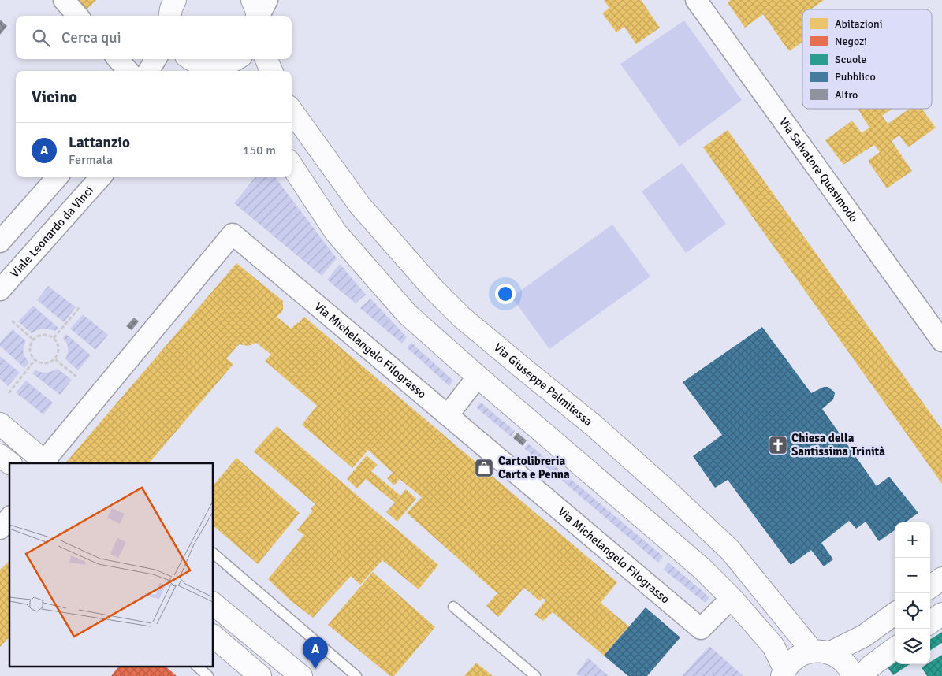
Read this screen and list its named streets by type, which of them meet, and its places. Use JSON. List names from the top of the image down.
{
  "streets": {
    "street": [
      "Via Salvatore Quasimodo",
      "Viale Leonardo da Vinci",
      "Via Michelangelo Filograsso",
      "Via Giuseppe Palmitessa"
    ]
  },
  "places": {
    "church": ["Chiesa della Santissima Trinità"],
    "shop": ["Cartolibreria Carta e Penna"]
  },
  "legend": [
    "Abitazioni",
    "Negozi",
    "Scuole",
    "Pubblico",
    "Altro"
  ],
  "page": {
    "search": "Cerca qui",
    "heading": "Vicino",
    "list": [
      {
        "mark": "A",
        "name": "Lattanzio",
        "note": "Fermata",
        "value": "150 m"
      }
    ],
    "map_buttons": ["+", "−"],
    "pins": "A"
  }
}
